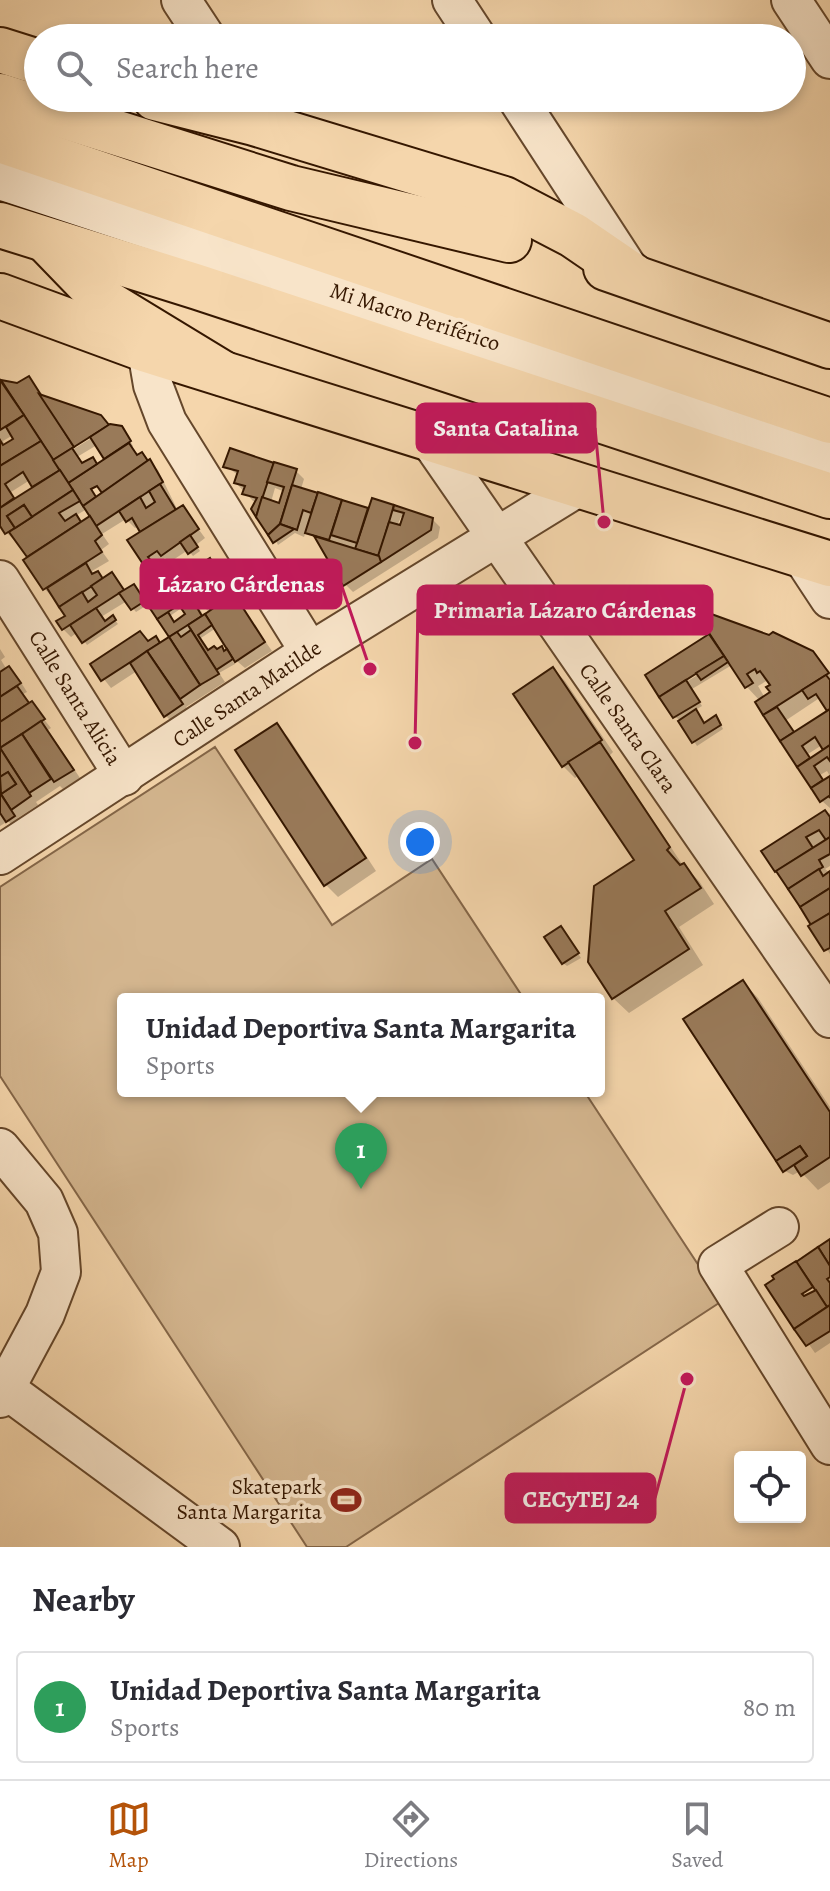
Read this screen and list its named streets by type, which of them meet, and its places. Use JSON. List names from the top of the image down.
{
  "streets": {
    "street": [
      "Mi Macro Periférico",
      "Calle Santa Matilde",
      "Calle Santa Alicia",
      "Calle Santa Clara"
    ]
  },
  "crossings": [
    ["Calle Santa Matilde", "Calle Santa Alicia"],
    ["Calle Santa Matilde", "Calle Santa Clara"]
  ],
  "places": {
    "other": [
      "Santa Catalina",
      "Lázaro Cárdenas",
      "Primaria Lázaro Cárdenas",
      "CECyTEJ 24"
    ],
    "sports": ["Skatepark Santa Margarita"]
  },
  "page": {
    "search": "Search here",
    "popup": ["Unidad Deportiva Santa Margarita", "Sports"],
    "pins": "1",
    "heading": "Nearby",
    "list": [
      {
        "mark": "1",
        "name": "Unidad Deportiva Santa Margarita",
        "note": "Sports",
        "value": "80 m"
      }
    ],
    "nav": ["Map", "Directions", "Saved"]
  }
}
